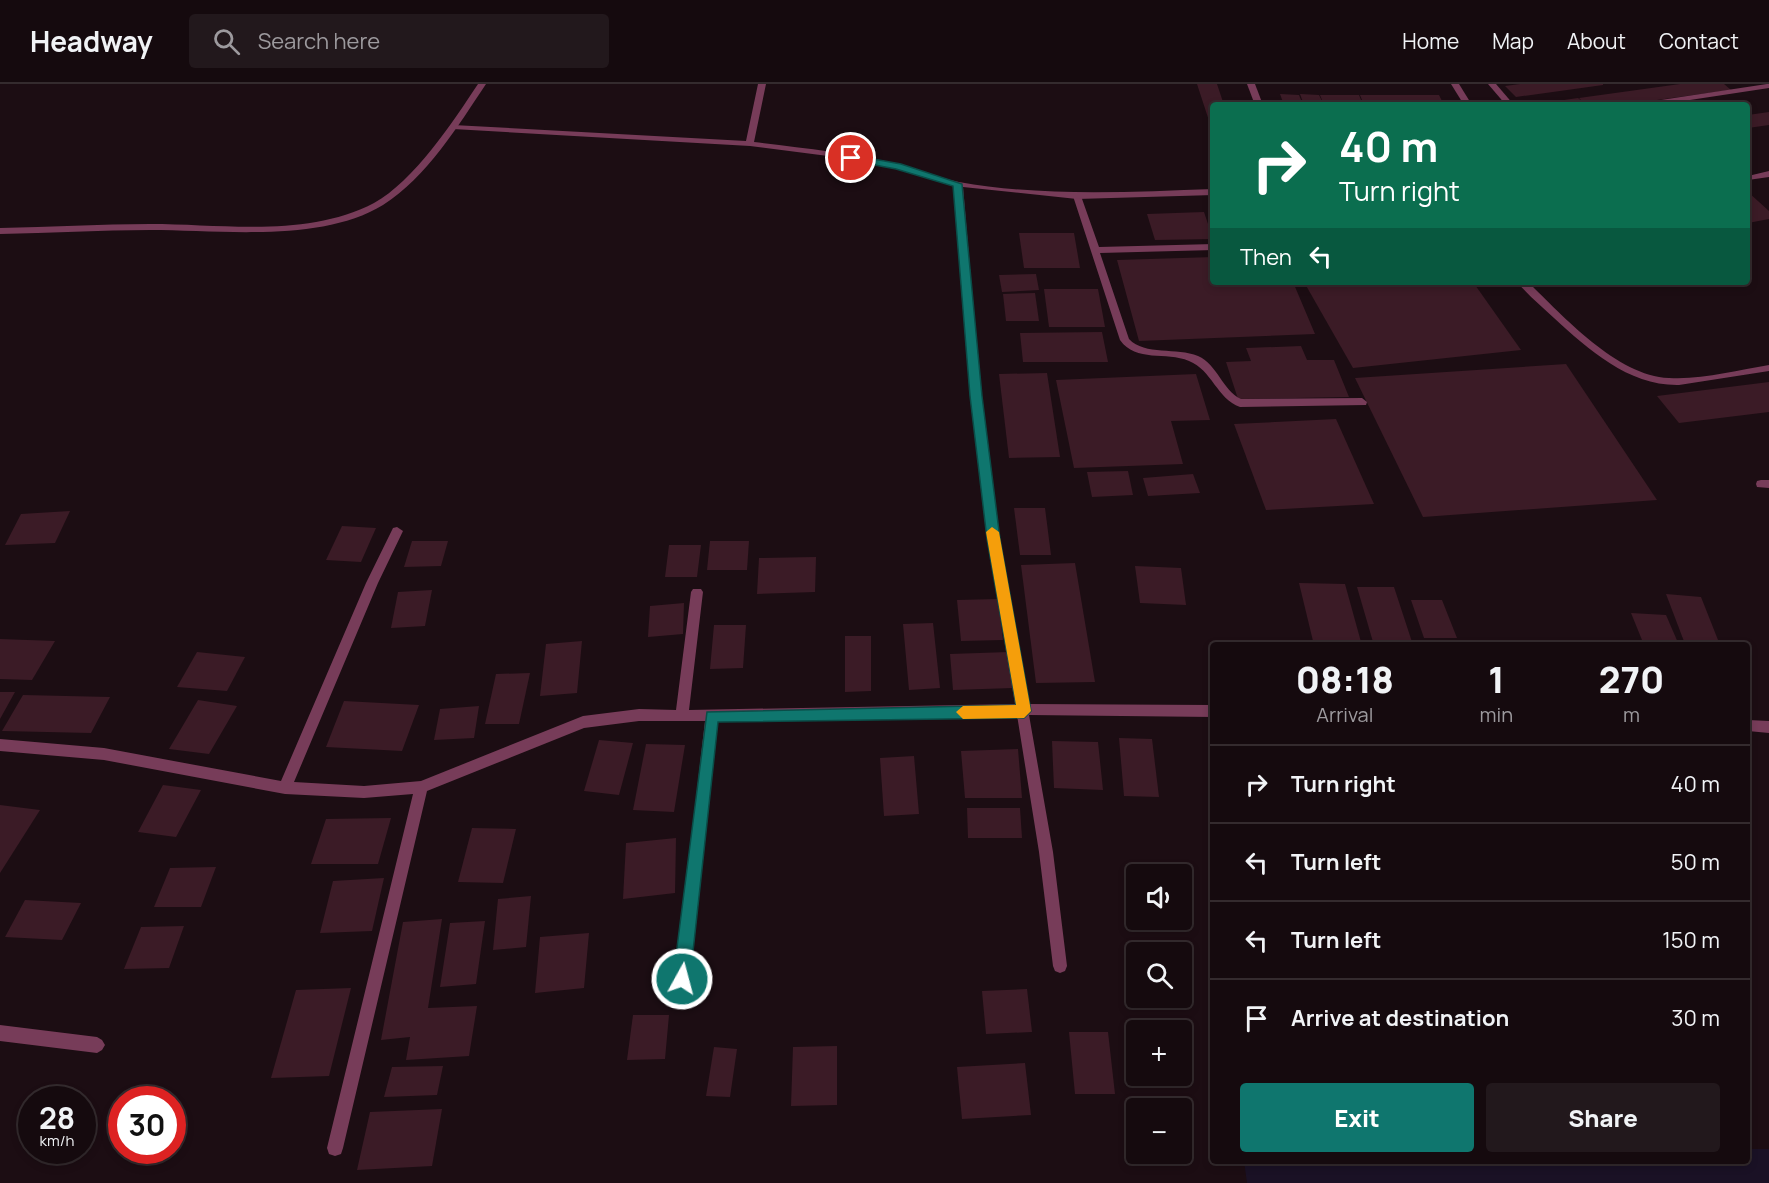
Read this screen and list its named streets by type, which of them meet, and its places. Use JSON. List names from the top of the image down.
{
  "page": {
    "header": "Headway",
    "search": "Search here",
    "nav": [
      "Home",
      "Map",
      "About",
      "Contact"
    ],
    "turn": ["40 m", "Turn right"],
    "then": "Then",
    "eta": [
      "08:18",
      "Arrival",
      "1",
      "min",
      "270",
      "m"
    ],
    "list": [
      {
        "name": "Turn right",
        "value": "40 m"
      },
      {
        "name": "Turn left",
        "value": "50 m"
      },
      {
        "name": "Turn left",
        "value": "150 m"
      },
      {
        "name": "Arrive at destination",
        "value": "30 m"
      }
    ],
    "map_buttons": ["+", "−"],
    "buttons": ["Exit", "Share"],
    "speed": "28 km/h",
    "limit": "30"
  }
}
